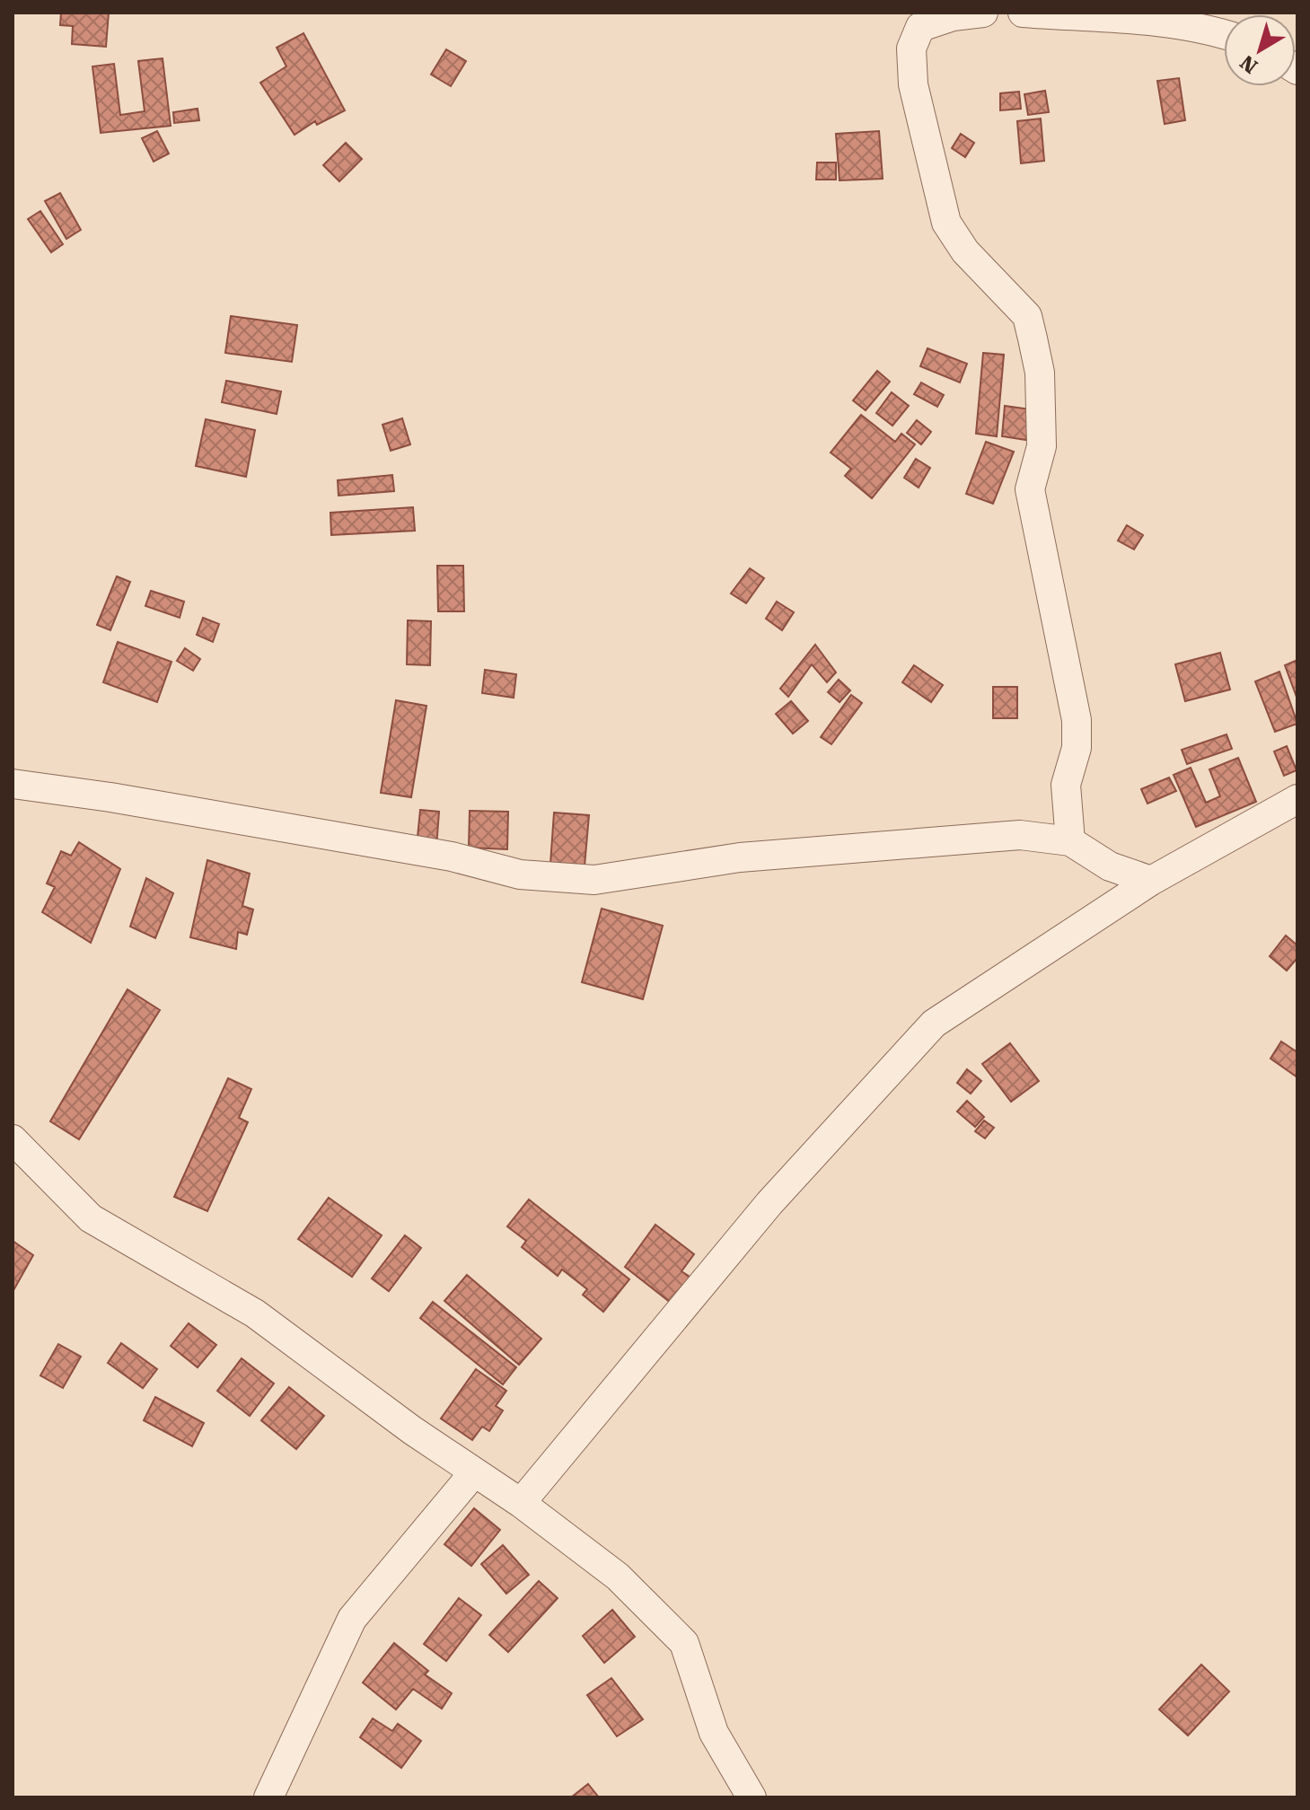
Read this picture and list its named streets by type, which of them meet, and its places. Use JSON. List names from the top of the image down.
{
  "north": "bottom left"
}
